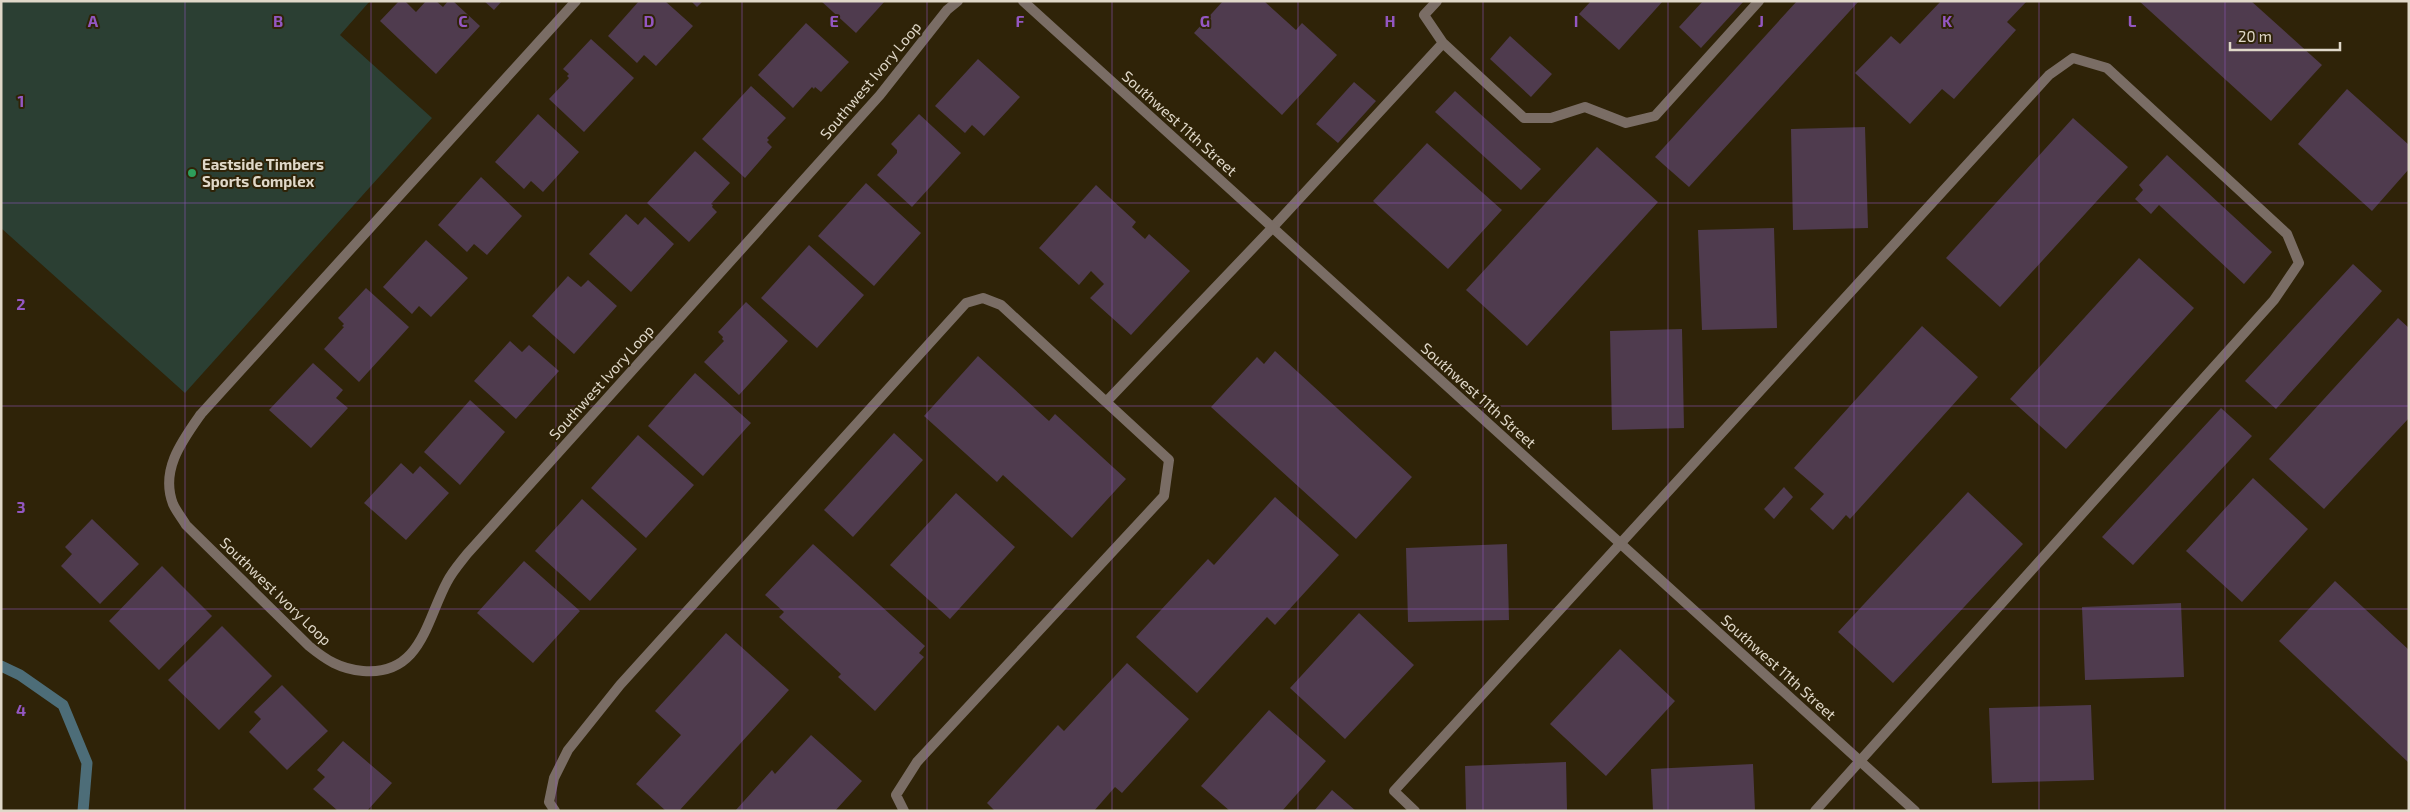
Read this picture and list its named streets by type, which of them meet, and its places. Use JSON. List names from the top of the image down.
{
  "streets": {
    "street": ["Southwest Ivory Loop", "Southwest 11th Street"]
  },
  "places": ["Eastside Timbers Sports Complex"],
  "scale_bar": "20 m",
  "grid": {
    "columns": [
      "A",
      "B",
      "C",
      "D",
      "E",
      "F",
      "G",
      "H",
      "I",
      "J",
      "K",
      "L"
    ],
    "rows": [
      "1",
      "2",
      "3",
      "4"
    ]
  }
}
